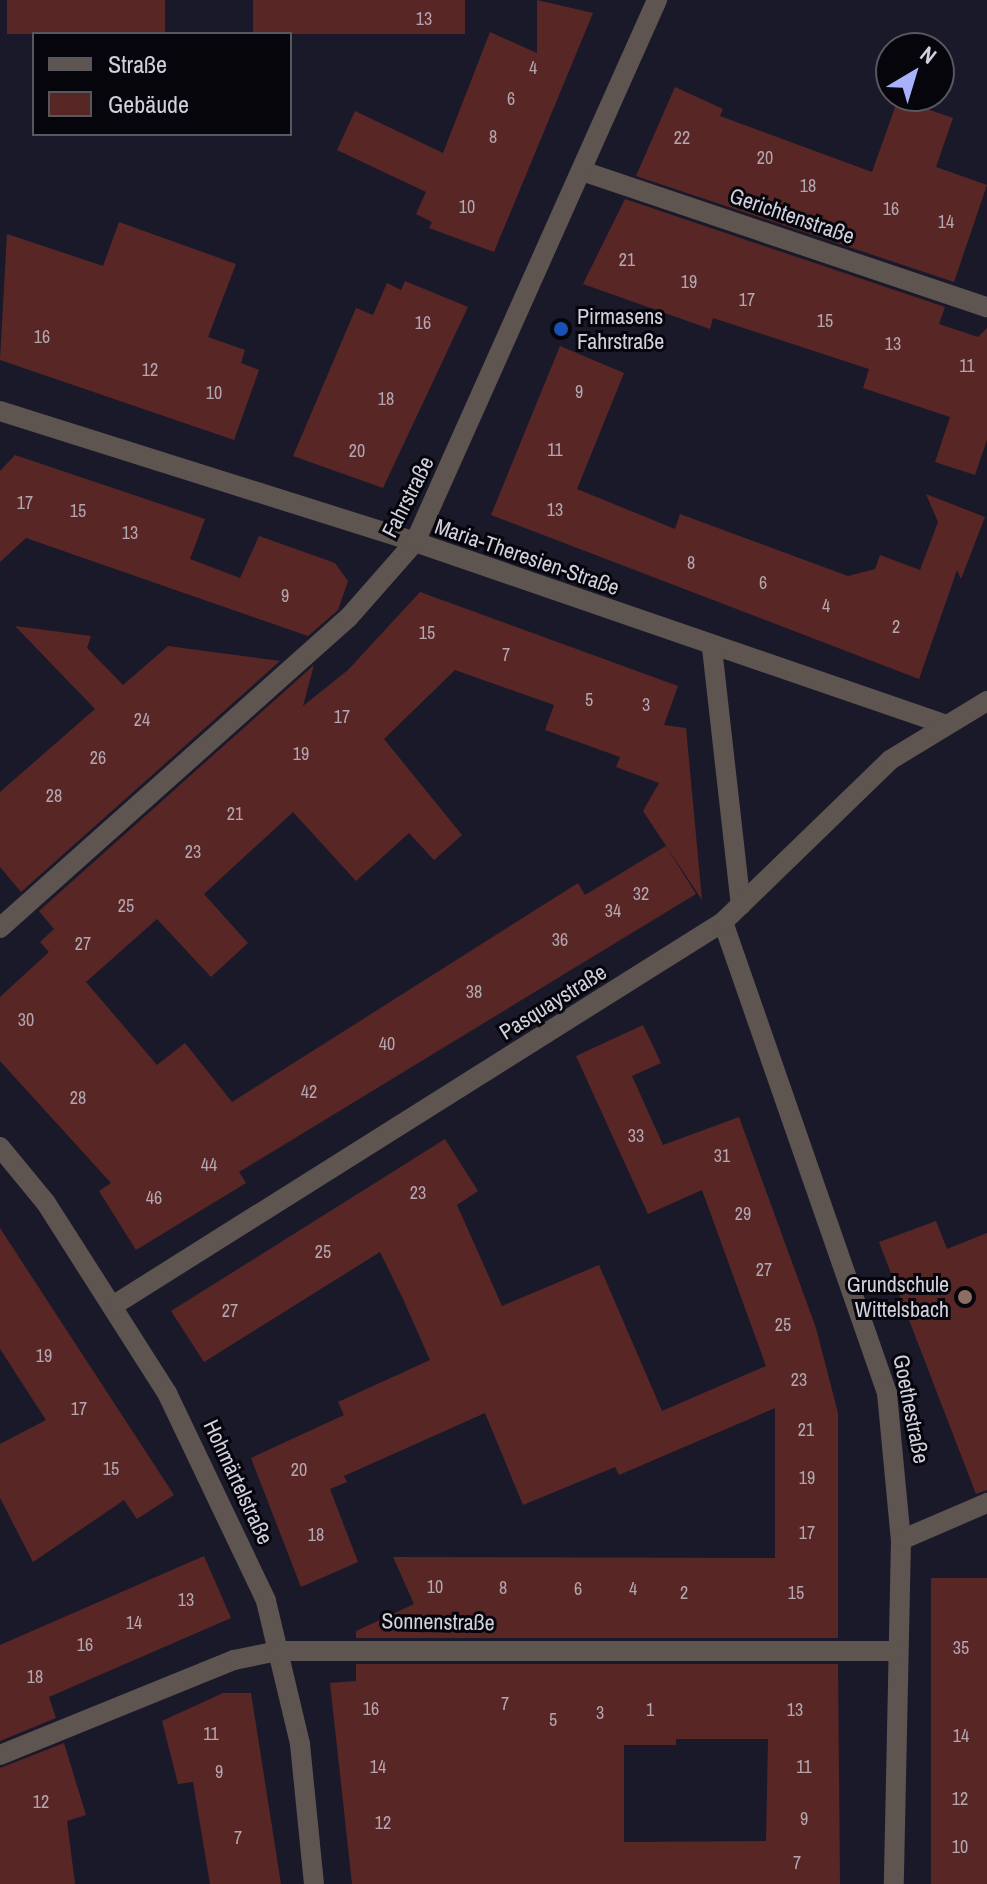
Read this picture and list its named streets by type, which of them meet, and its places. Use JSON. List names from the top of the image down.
{
  "streets": {
    "street": [
      "Gerichtenstraße",
      "Fahrstraße",
      "Maria-Theresien-Straße",
      "Pasquaystraße",
      "Goethestraße",
      "Hohmärtelstraße",
      "Sonnenstraße"
    ]
  },
  "crossings": [
    ["Gerichtenstraße", "Fahrstraße"],
    ["Fahrstraße", "Maria-Theresien-Straße"],
    ["Maria-Theresien-Straße", "Pasquaystraße"],
    ["Pasquaystraße", "Goethestraße"],
    ["Pasquaystraße", "Hohmärtelstraße"],
    ["Goethestraße", "Sonnenstraße"],
    ["Hohmärtelstraße", "Sonnenstraße"]
  ],
  "places": ["Pirmasens Fahrstraße", "Grundschule Wittelsbach"],
  "house_numbers": [
    "13",
    "4",
    "6",
    "8",
    "22",
    "20",
    "18",
    "10",
    "16",
    "14",
    "21",
    "19",
    "17",
    "15",
    "16",
    "16",
    "13",
    "11",
    "12",
    "9",
    "10",
    "18",
    "11",
    "20",
    "17",
    "13",
    "15",
    "13",
    "8",
    "6",
    "9",
    "4",
    "2",
    "15",
    "7",
    "5",
    "3",
    "17",
    "24",
    "19",
    "26",
    "28",
    "21",
    "23",
    "32",
    "25",
    "34",
    "36",
    "27",
    "38",
    "30",
    "40",
    "42",
    "28",
    "33",
    "31",
    "44",
    "23",
    "46",
    "29",
    "25",
    "27",
    "27",
    "25",
    "19",
    "23",
    "17",
    "21",
    "15",
    "20",
    "19",
    "17",
    "18",
    "10",
    "8",
    "6",
    "4",
    "2",
    "15",
    "13",
    "14",
    "16",
    "35",
    "18",
    "7",
    "16",
    "1",
    "13",
    "3",
    "5",
    "11",
    "14",
    "14",
    "11",
    "9",
    "12",
    "12",
    "9",
    "12",
    "7",
    "10",
    "7"
  ],
  "legend": ["Straße", "Gebäude"],
  "north": "top right"
}
